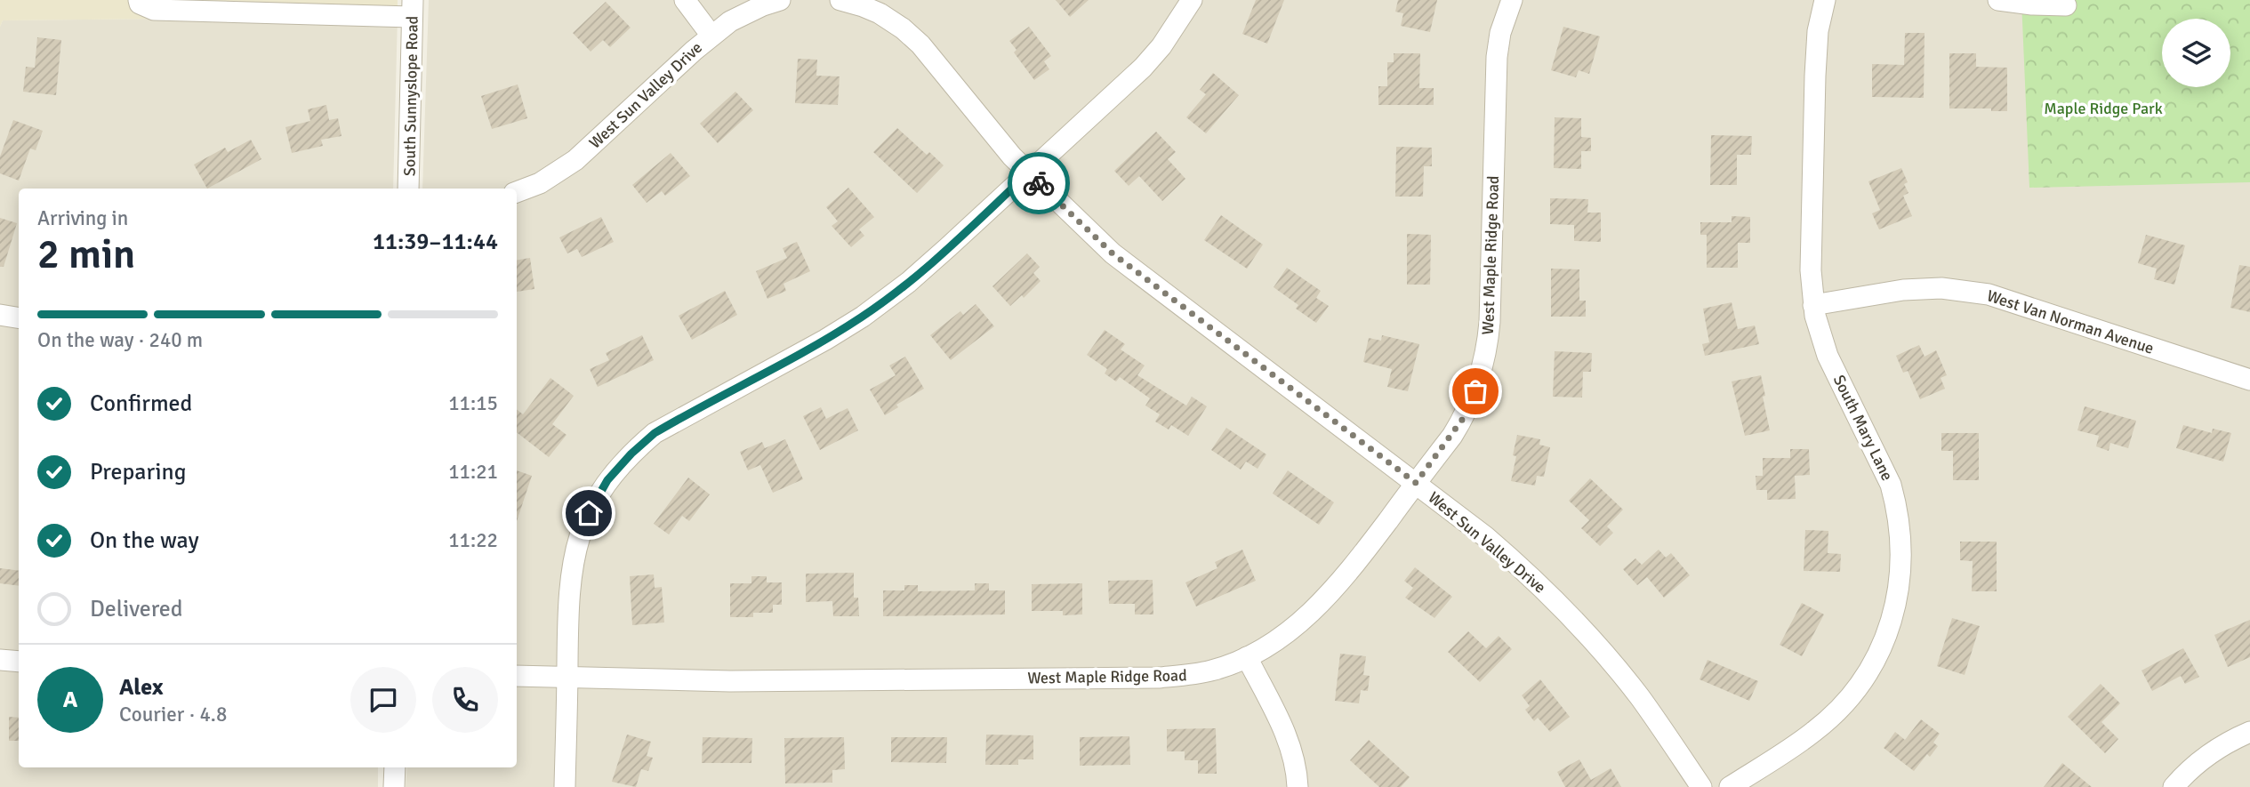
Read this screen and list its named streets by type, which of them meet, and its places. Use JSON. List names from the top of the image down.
{
  "streets": {
    "street": [
      "West Sun Valley Drive",
      "South Sunnyslope Road",
      "West Maple Ridge Road",
      "West Van Norman Avenue",
      "South Mary Lane"
    ]
  },
  "crossings": [
    ["West Sun Valley Drive", "West Maple Ridge Road"],
    ["West Van Norman Avenue", "South Mary Lane"]
  ],
  "parks": ["Maple Ridge Park"],
  "page": {
    "heading": ["2 min", "Arriving in", "11:39–11:44"],
    "panel": ["Alex", "Courier · 4.8"],
    "bar": "On the way · 240 m",
    "list": [
      ["Confirmed", "11:15"],
      ["Preparing", "11:21"],
      ["On the way", "11:22"],
      "Delivered"
    ],
    "round": "A"
  }
}
